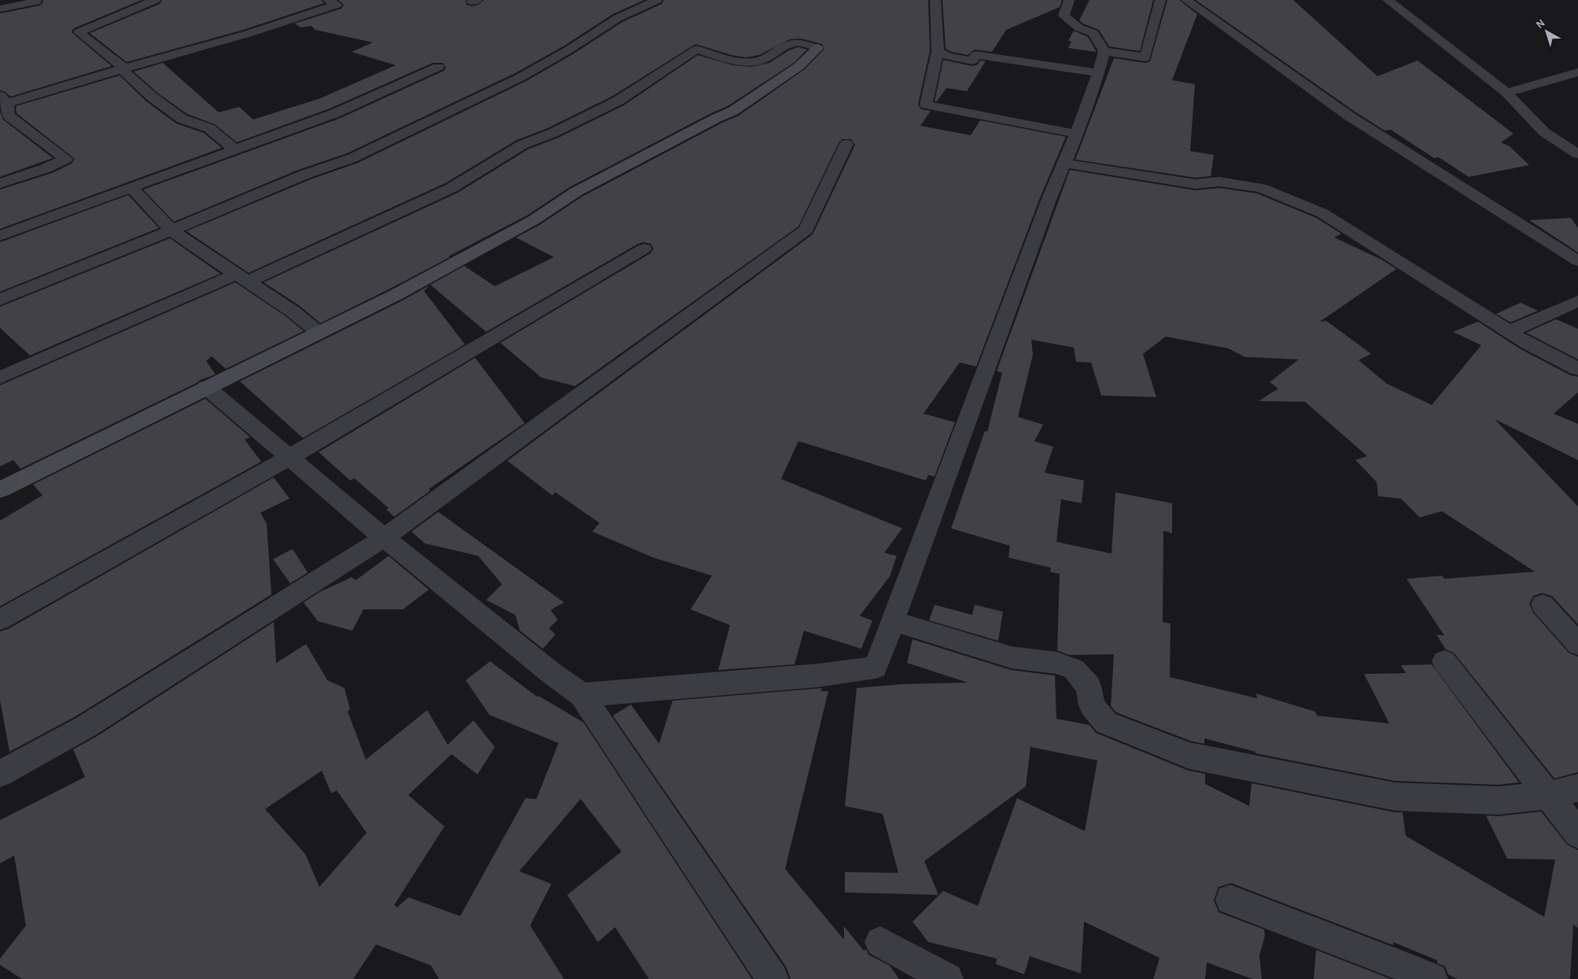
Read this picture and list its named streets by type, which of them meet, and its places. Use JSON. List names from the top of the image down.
{
  "north": "top left"
}
